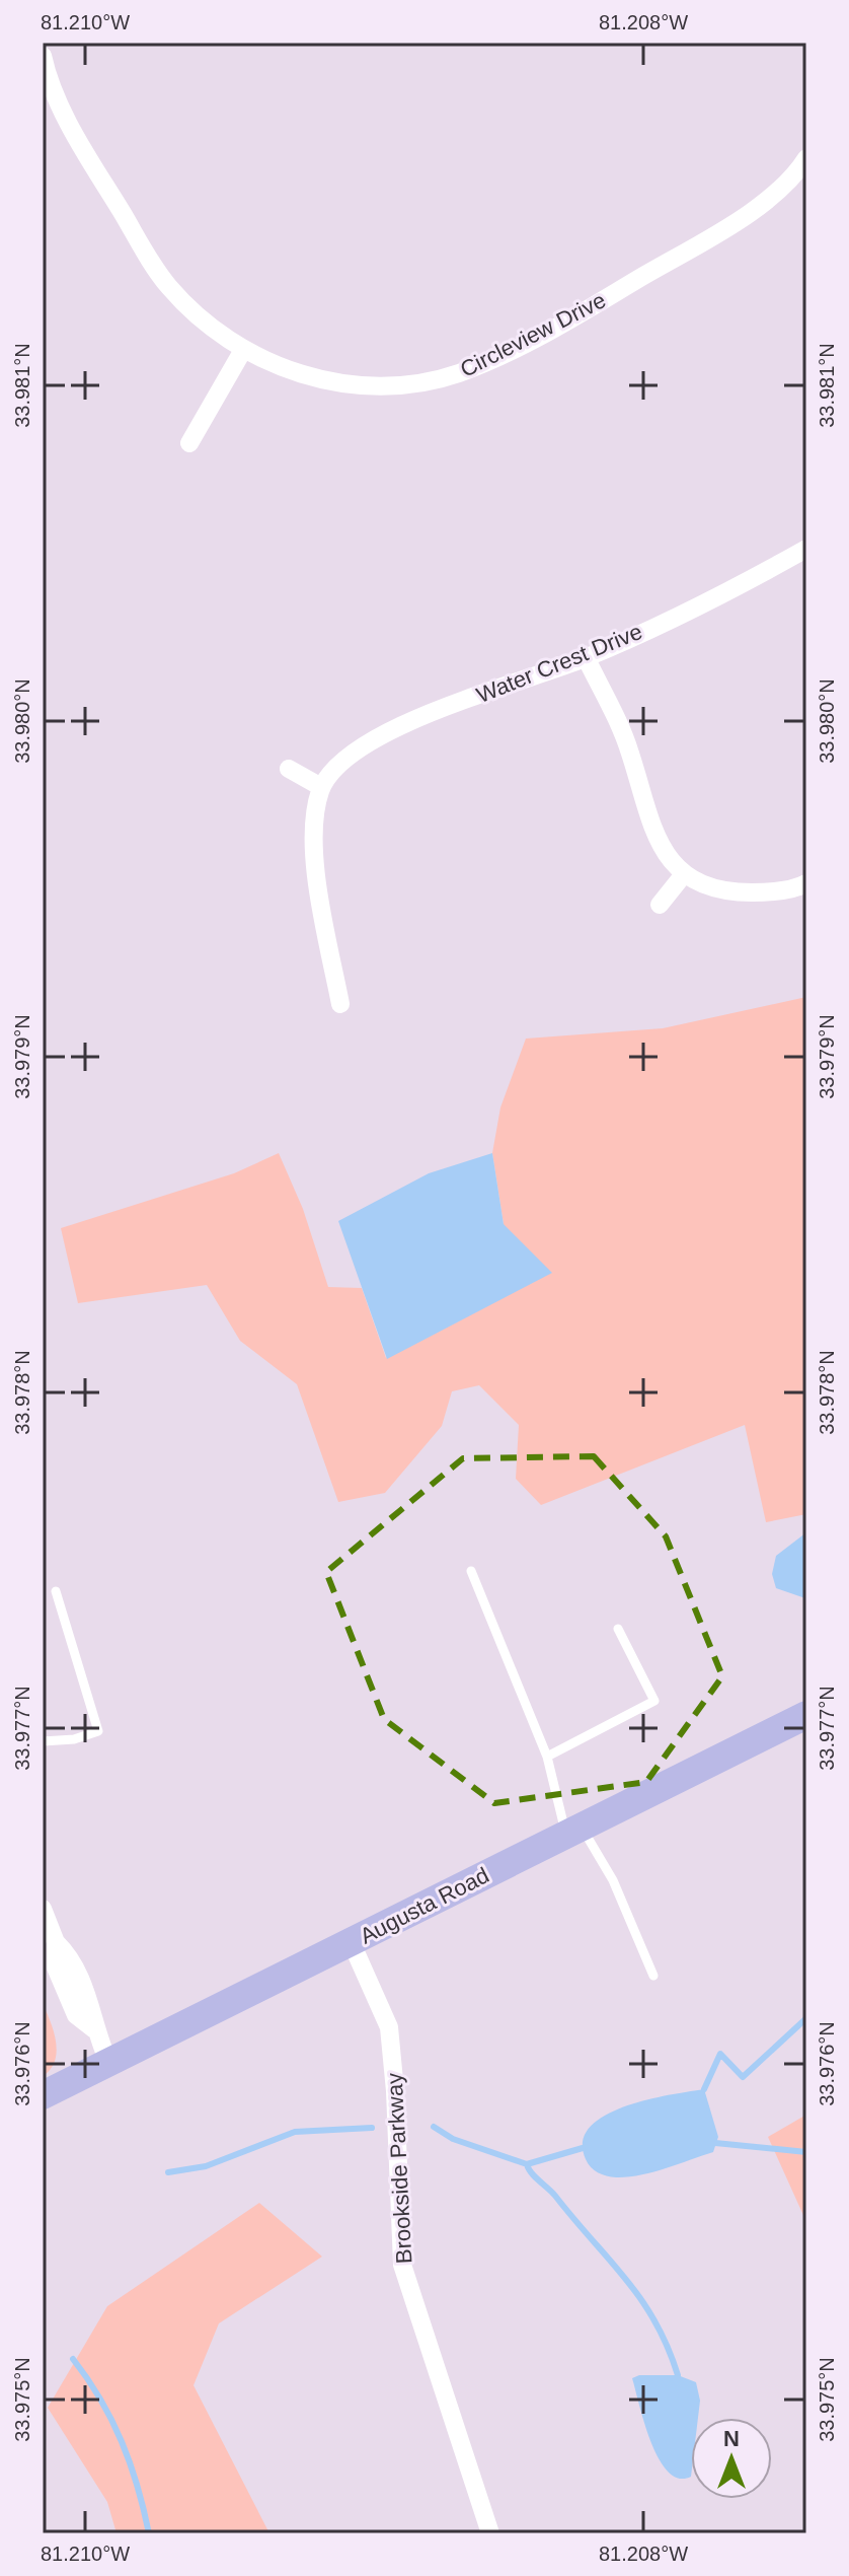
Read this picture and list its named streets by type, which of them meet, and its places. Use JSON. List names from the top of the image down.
{
  "streets": {
    "main road": ["Augusta Road"],
    "street": ["Circleview Drive", "Water Crest Drive", "Brookside Parkway"]
  },
  "crossings": [
    ["Augusta Road", "Brookside Parkway"]
  ],
  "north": "top",
  "coordinates": [
    "81.210°W",
    "81.208°W",
    "33.981°N",
    "33.980°N",
    "33.979°N",
    "33.978°N",
    "33.977°N",
    "33.976°N",
    "33.975°N"
  ]
}
